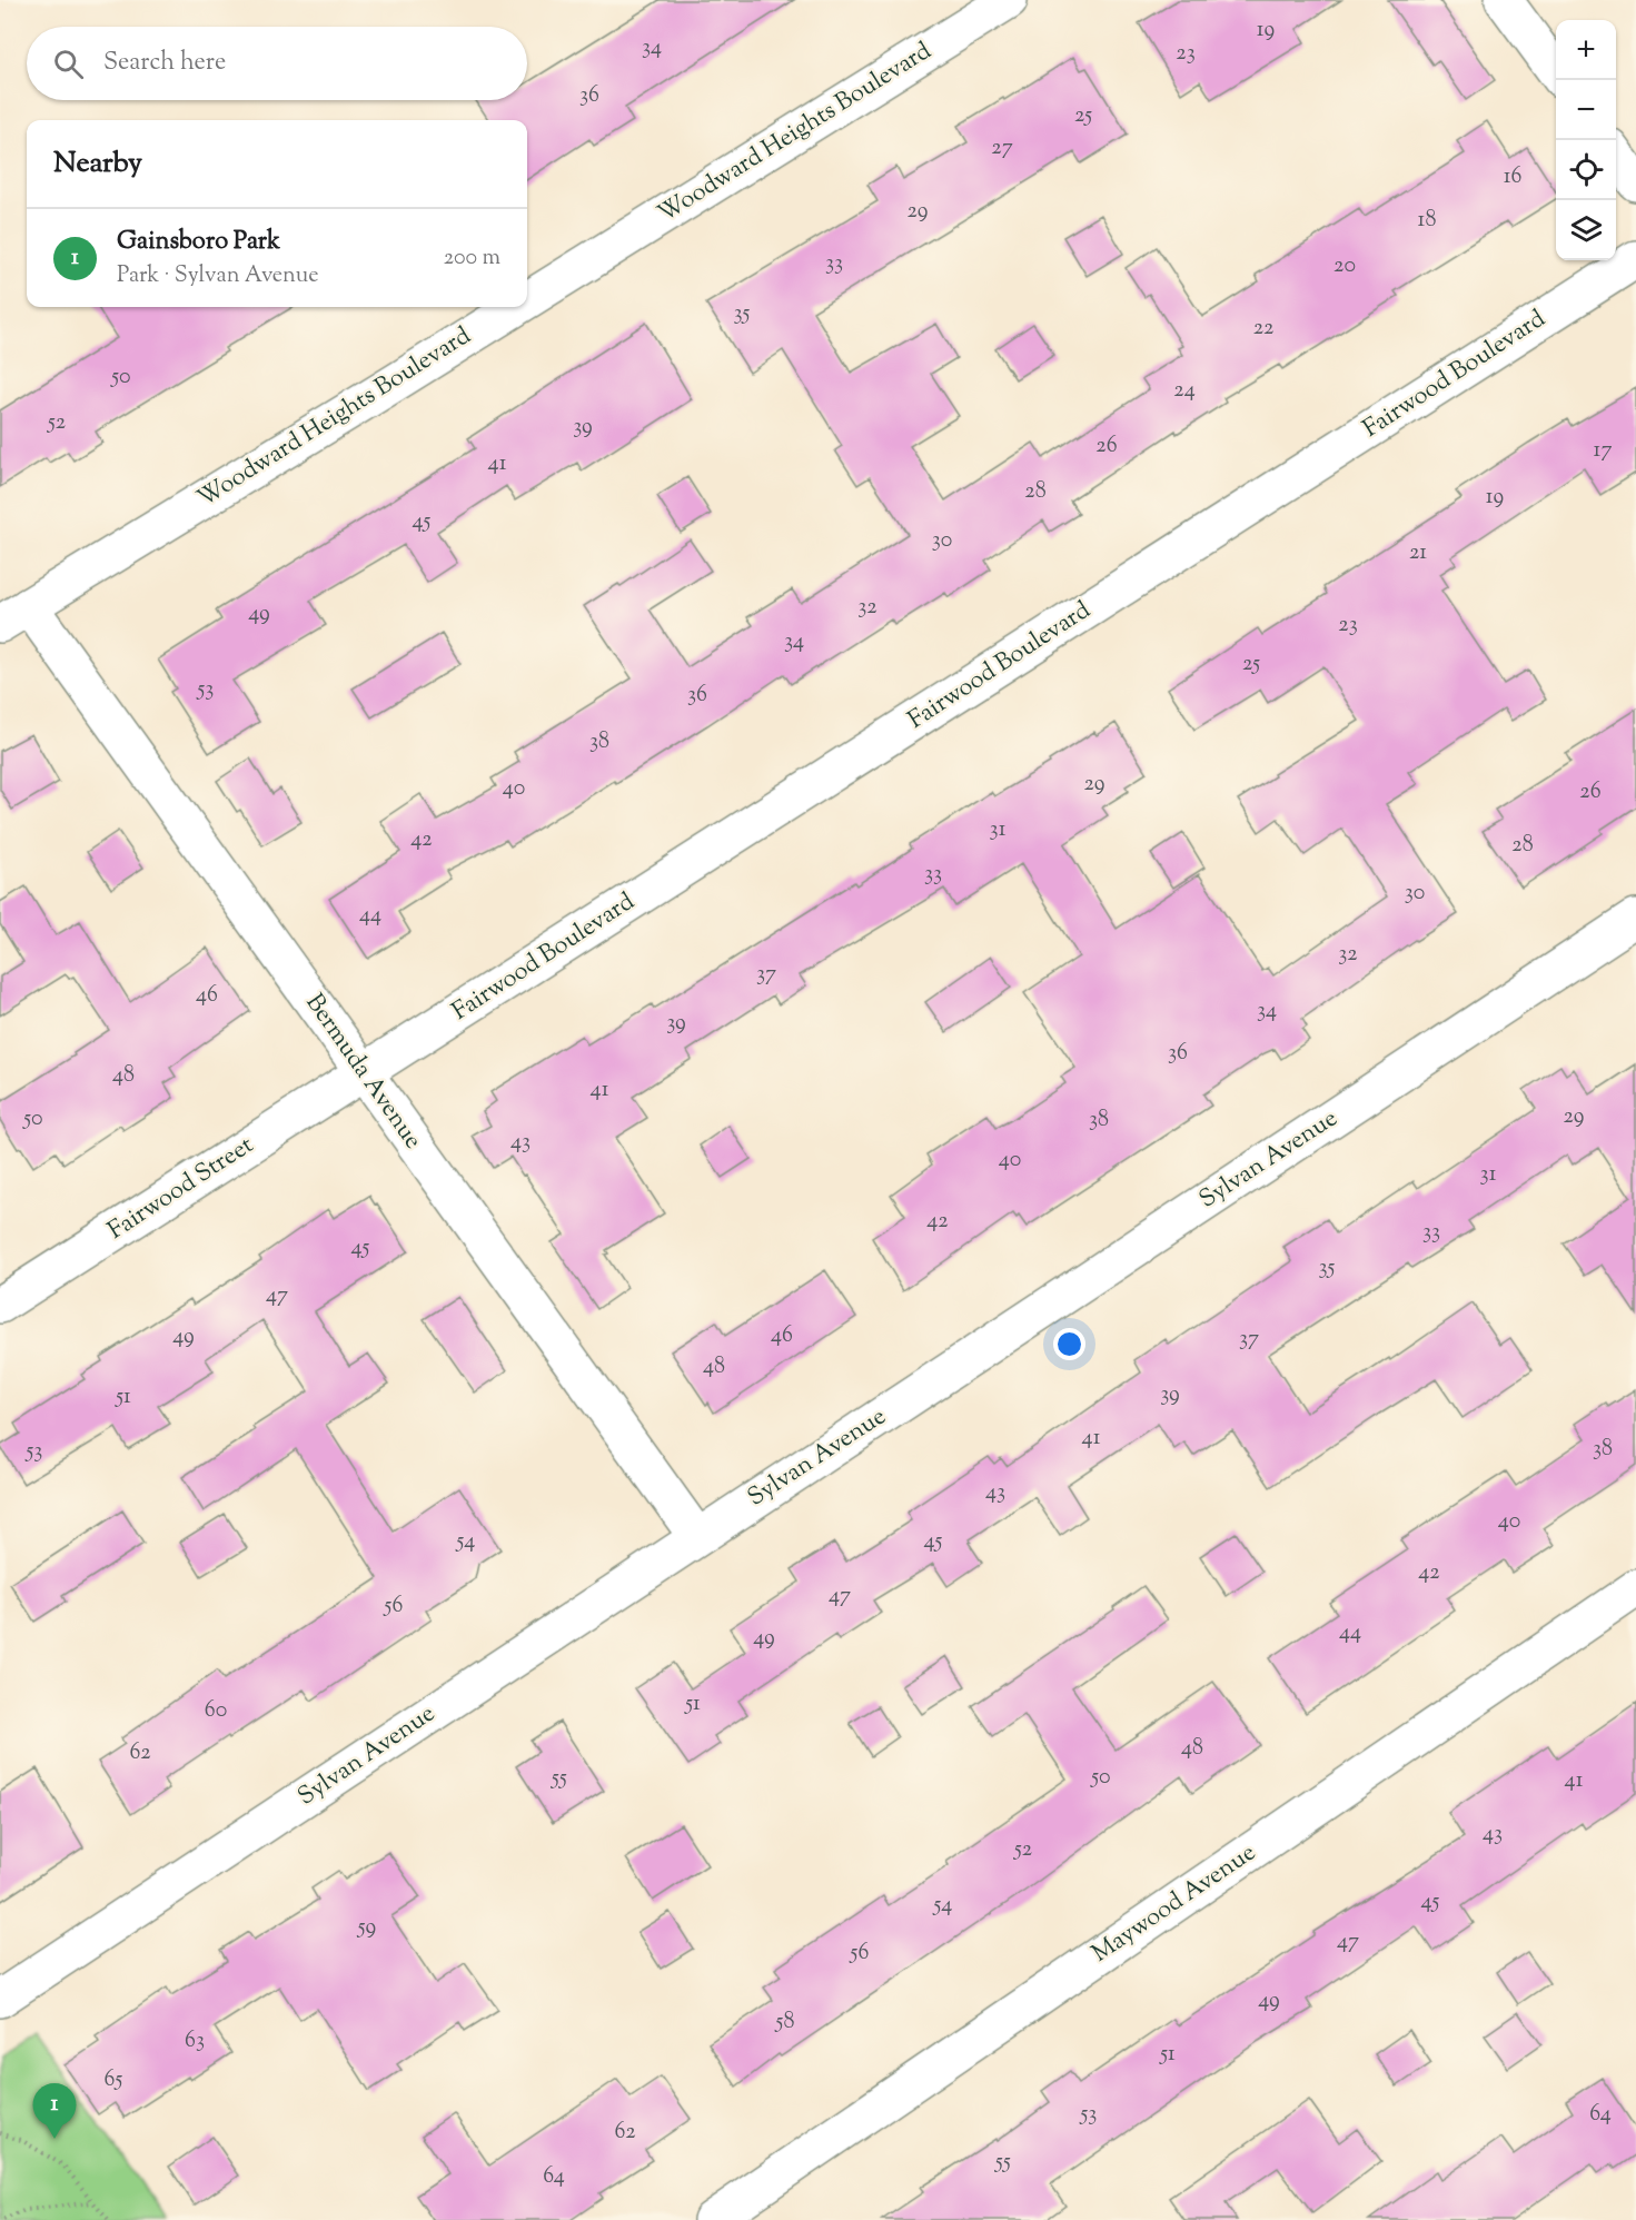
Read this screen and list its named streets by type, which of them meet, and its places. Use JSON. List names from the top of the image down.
{
  "streets": {
    "street": [
      "Woodward Heights Boulevard",
      "Fairwood Boulevard",
      "Bermuda Avenue",
      "Sylvan Avenue",
      "Fairwood Street",
      "Maywood Avenue"
    ]
  },
  "crossings": [
    ["Woodward Heights Boulevard", "Bermuda Avenue"],
    ["Fairwood Boulevard", "Bermuda Avenue"],
    ["Fairwood Boulevard", "Fairwood Street"],
    ["Bermuda Avenue", "Sylvan Avenue"],
    ["Bermuda Avenue", "Fairwood Street"]
  ],
  "house_numbers": [
    "19",
    "34",
    "23",
    "36",
    "25",
    "27",
    "16",
    "29",
    "18",
    "33",
    "20",
    "35",
    "22",
    "50",
    "24",
    "52",
    "39",
    "26",
    "17",
    "41",
    "28",
    "19",
    "45",
    "30",
    "21",
    "32",
    "49",
    "23",
    "34",
    "25",
    "53",
    "36",
    "38",
    "29",
    "40",
    "26",
    "31",
    "42",
    "28",
    "33",
    "30",
    "44",
    "32",
    "37",
    "46",
    "34",
    "39",
    "36",
    "48",
    "41",
    "29",
    "50",
    "38",
    "43",
    "40",
    "31",
    "42",
    "33",
    "45",
    "35",
    "47",
    "46",
    "49",
    "37",
    "48",
    "39",
    "51",
    "41",
    "38",
    "53",
    "43",
    "40",
    "54",
    "45",
    "42",
    "47",
    "56",
    "44",
    "49",
    "51",
    "60",
    "48",
    "62",
    "50",
    "55",
    "41",
    "43",
    "52",
    "45",
    "54",
    "59",
    "47",
    "56",
    "49",
    "58",
    "63",
    "51",
    "65",
    "53",
    "64",
    "62",
    "55",
    "64"
  ],
  "page": {
    "map_buttons": ["+", "−"],
    "search": "Search here",
    "heading": "Nearby",
    "list": [
      {
        "mark": "1",
        "name": "Gainsboro Park",
        "note": "Park · Sylvan Avenue",
        "value": "200 m"
      }
    ],
    "pins": "1"
  }
}
